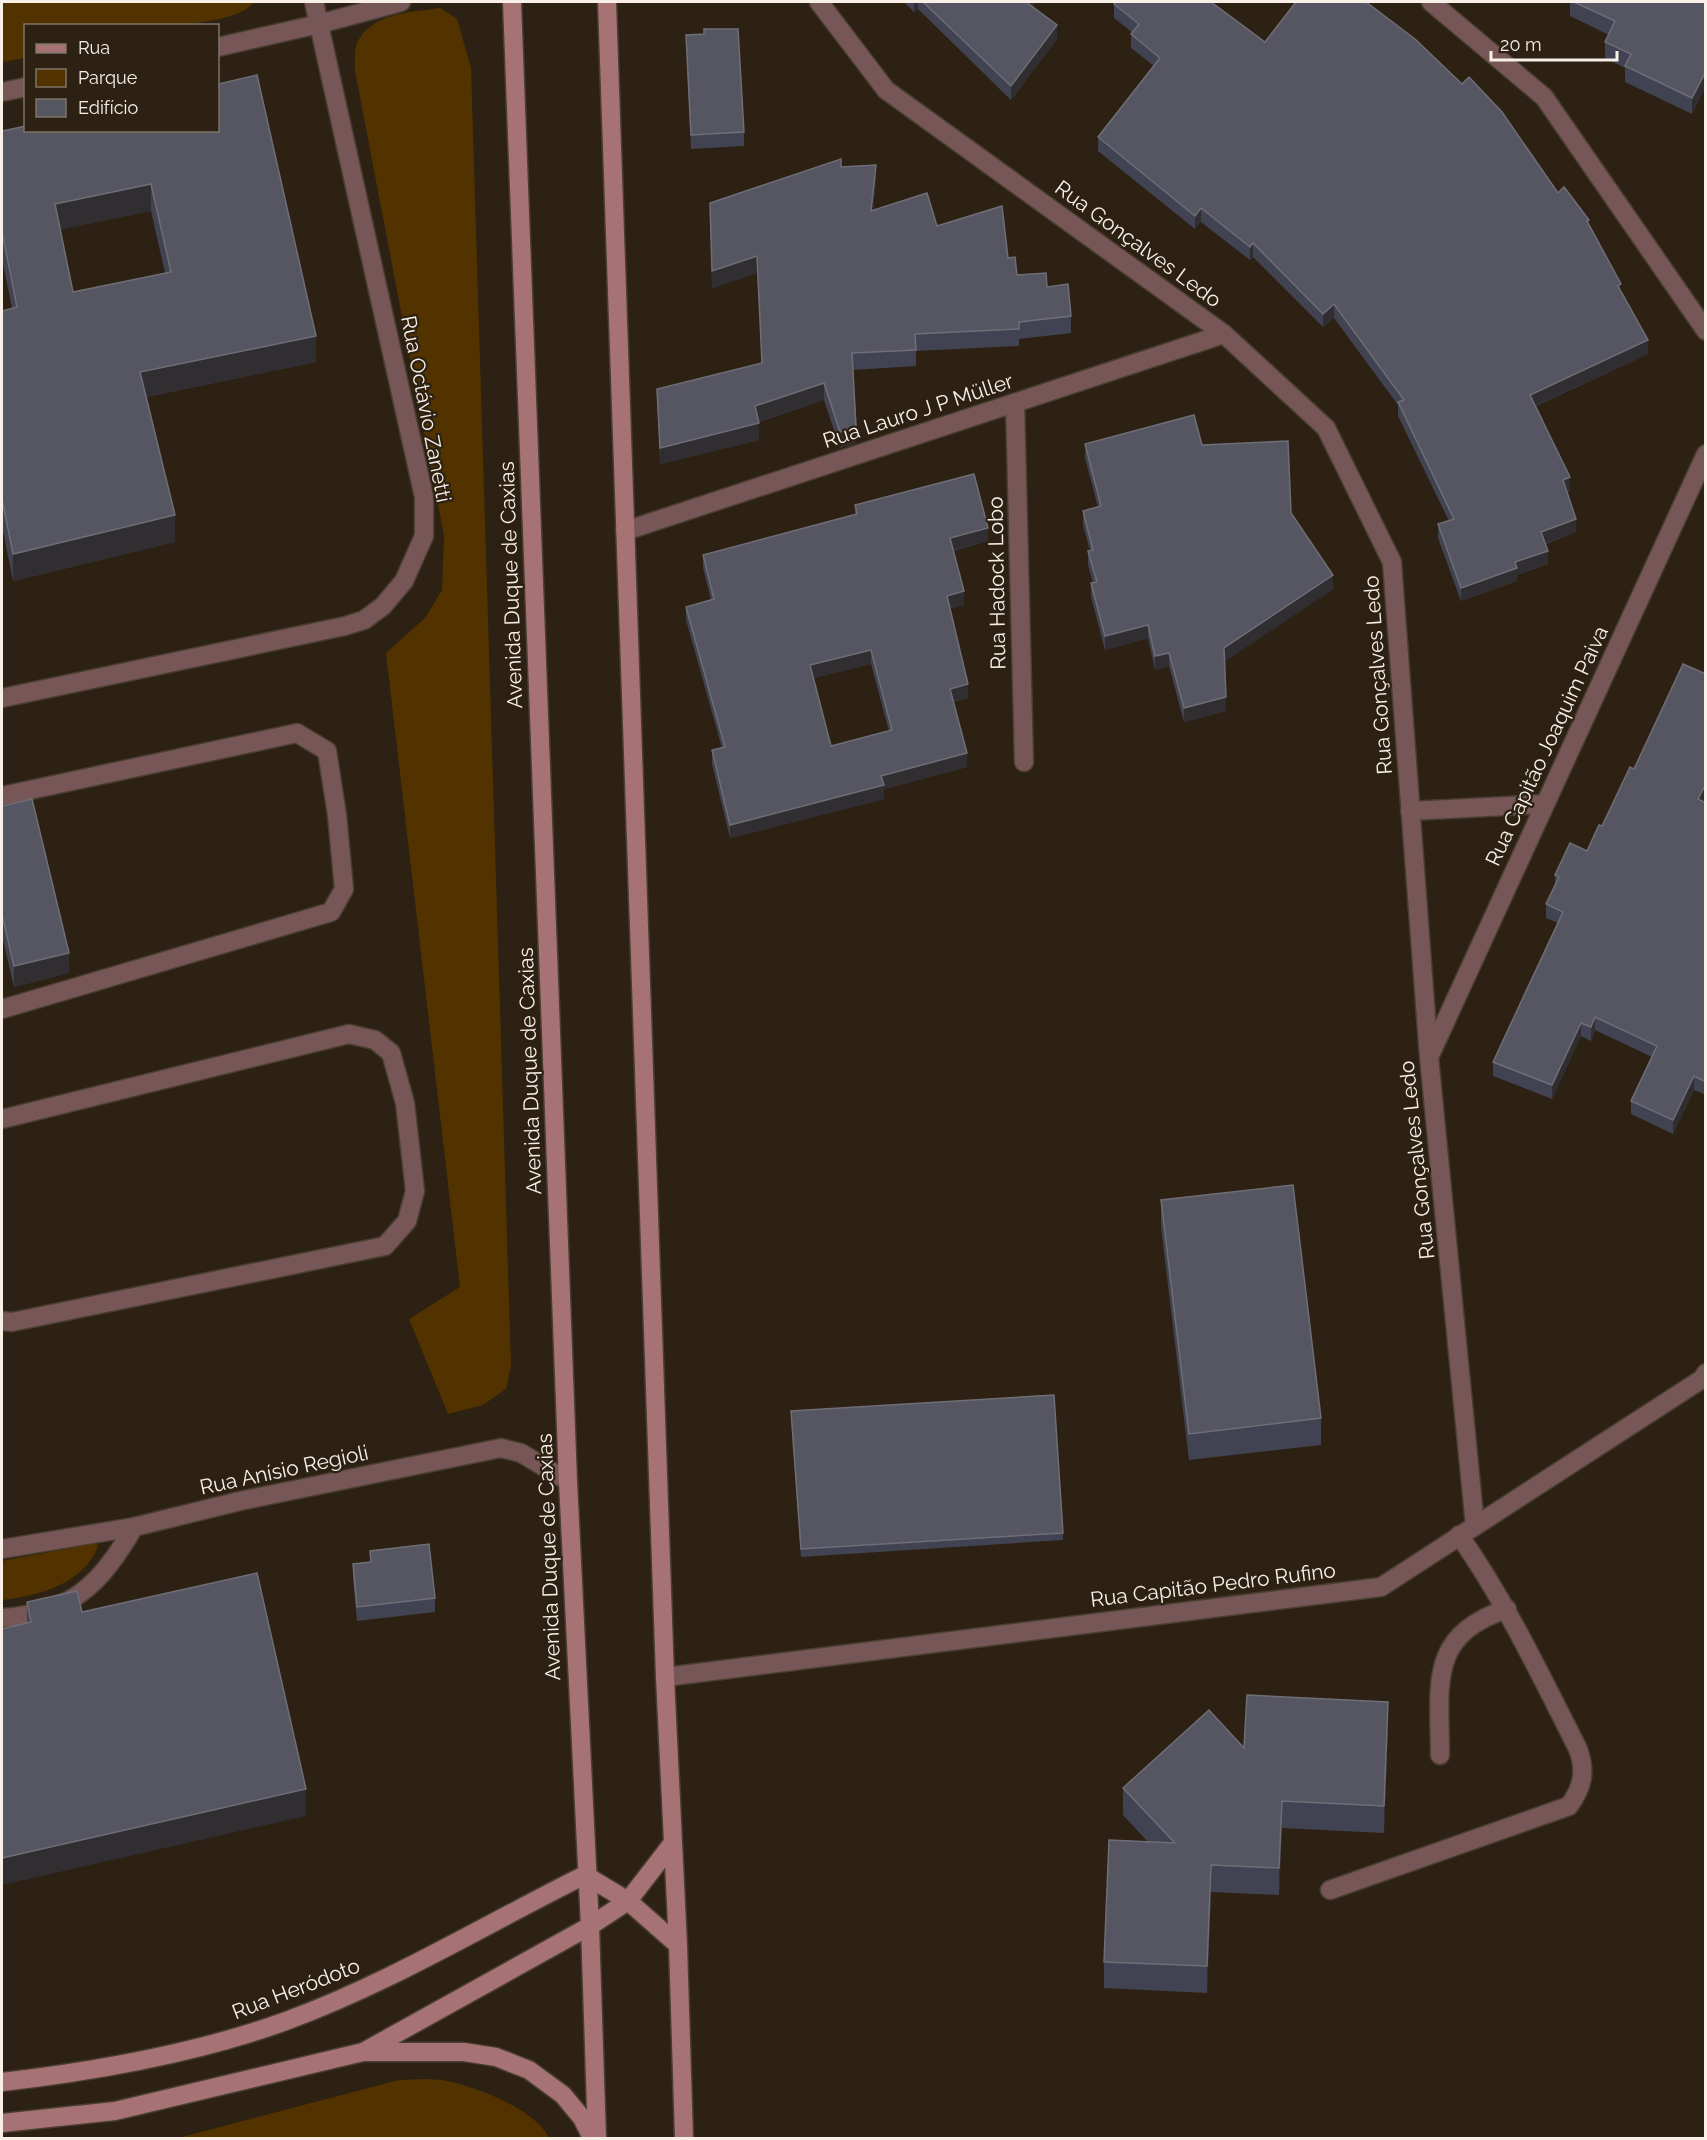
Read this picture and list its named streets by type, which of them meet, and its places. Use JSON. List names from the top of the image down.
{
  "streets": {
    "main road": ["Avenida Duque de Caxias", "Rua Heródoto"],
    "street": [
      "Rua Gonçalves Ledo",
      "Rua Octávio Zanetti",
      "Rua Lauro J P Müller",
      "Rua Hadock Lobo",
      "Rua Capitão Joaquim Paiva",
      "Rua Anísio Regioli",
      "Rua Capitão Pedro Rufino"
    ]
  },
  "crossings": [
    ["Rua Gonçalves Ledo", "Rua Lauro J P Müller"],
    ["Rua Gonçalves Ledo", "Rua Capitão Joaquim Paiva"],
    ["Rua Gonçalves Ledo", "Rua Capitão Pedro Rufino"],
    ["Rua Lauro J P Müller", "Rua Hadock Lobo"],
    ["Avenida Duque de Caxias", "Rua Anísio Regioli"],
    ["Avenida Duque de Caxias", "Rua Heródoto"]
  ],
  "legend": ["Rua", "Parque", "Edifício"],
  "scale_bar": "20 m"
}
